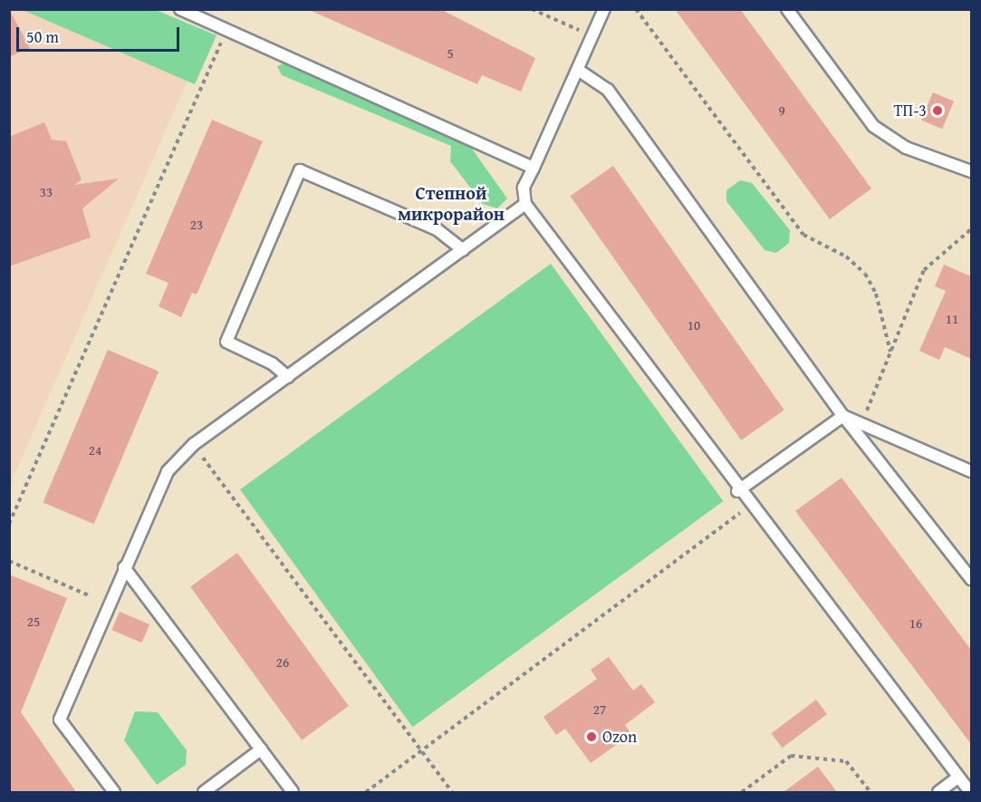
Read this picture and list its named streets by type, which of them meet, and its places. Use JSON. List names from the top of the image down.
{
  "districts": ["Степной микрорайон"],
  "places": ["ТП-3", "Ozon"],
  "house_numbers": [
    "5",
    "9",
    "33",
    "23",
    "11",
    "10",
    "24",
    "25",
    "16",
    "26",
    "27"
  ],
  "scale_bar": "50 m"
}
